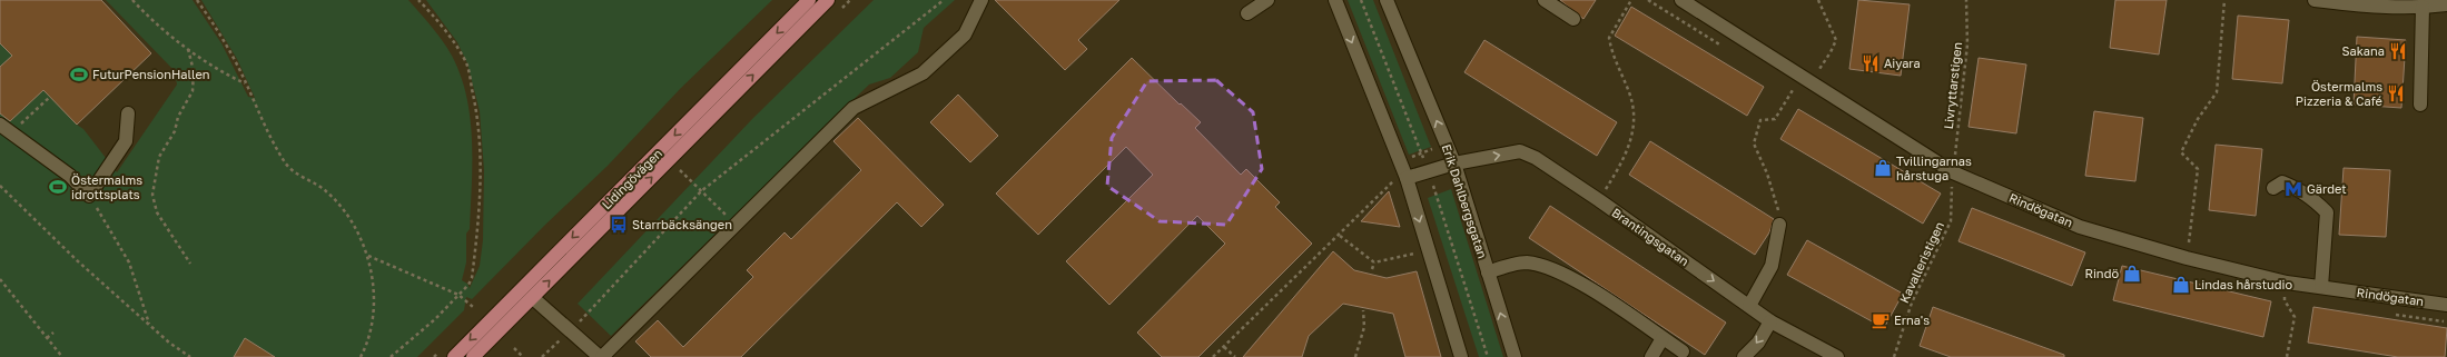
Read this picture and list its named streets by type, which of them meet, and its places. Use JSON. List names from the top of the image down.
{
  "streets": {
    "main road": ["Lidingövägen"],
    "street": ["Erik Dahlbergsgatan", "Rindögatan", "Brantingsgatan"],
    "path": ["Livryttarstigen", "Kavalleristigen"]
  },
  "crossings": [
    ["Livryttarstigen", "Rindögatan"],
    ["Livryttarstigen", "Kavalleristigen"],
    ["Erik Dahlbergsgatan", "Brantingsgatan"],
    ["Rindögatan", "Kavalleristigen"]
  ],
  "places": {
    "restaurant": ["Sakana", "Aiyara", "Östermalms Pizzeria & Café"],
    "sports": ["FuturPensionHallen", "Östermalms idrottsplats"],
    "shop": ["Tvillingarnas hårstuga", "Rindö", "Lindas hårstudio"],
    "metro station": ["Gärdet"],
    "bus stop": ["Starrbäcksängen"],
    "cafe": ["Erna's"]
  }
}
